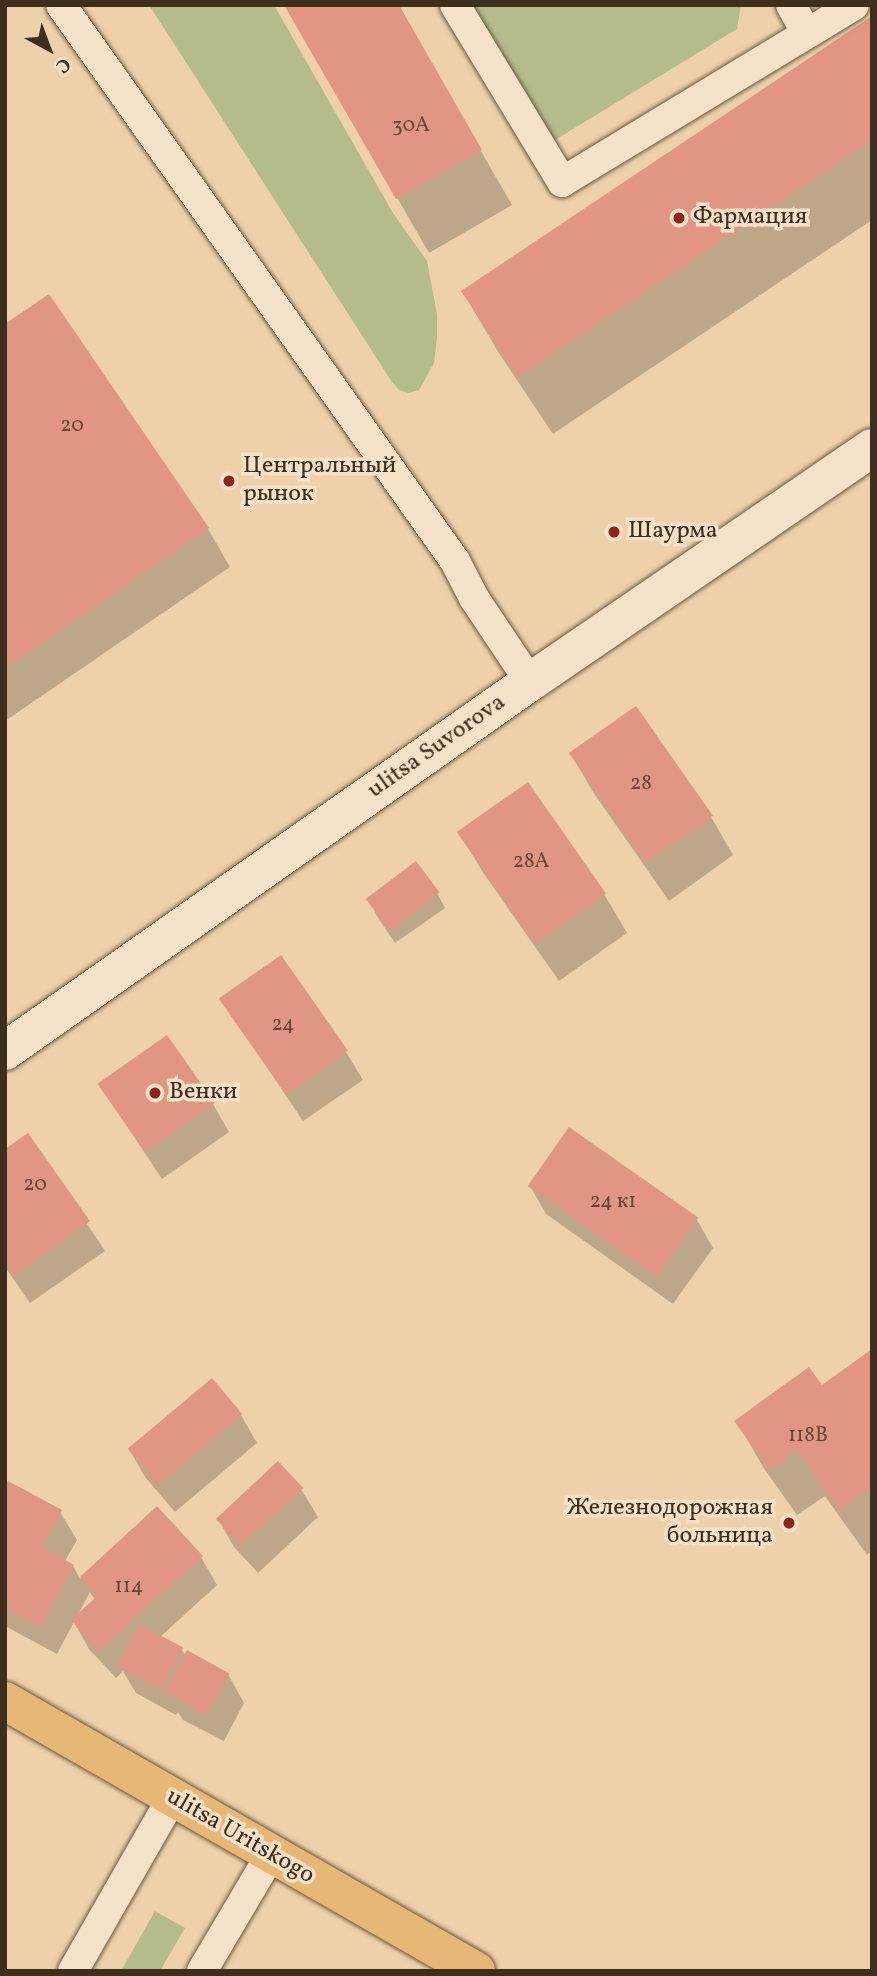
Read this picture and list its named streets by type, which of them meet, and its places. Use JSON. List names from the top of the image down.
{
  "streets": {
    "main road": ["ulitsa Suvorova", "ulitsa Uritskogo"]
  },
  "places": [
    "Фармация",
    "Центральный рынок",
    "Шаурма",
    "Венки",
    "Железнодорожная больница"
  ],
  "house_numbers": [
    "30А",
    "20",
    "28",
    "28А",
    "24",
    "20",
    "24 к1",
    "118B",
    "114"
  ],
  "north": "bottom right"
}
